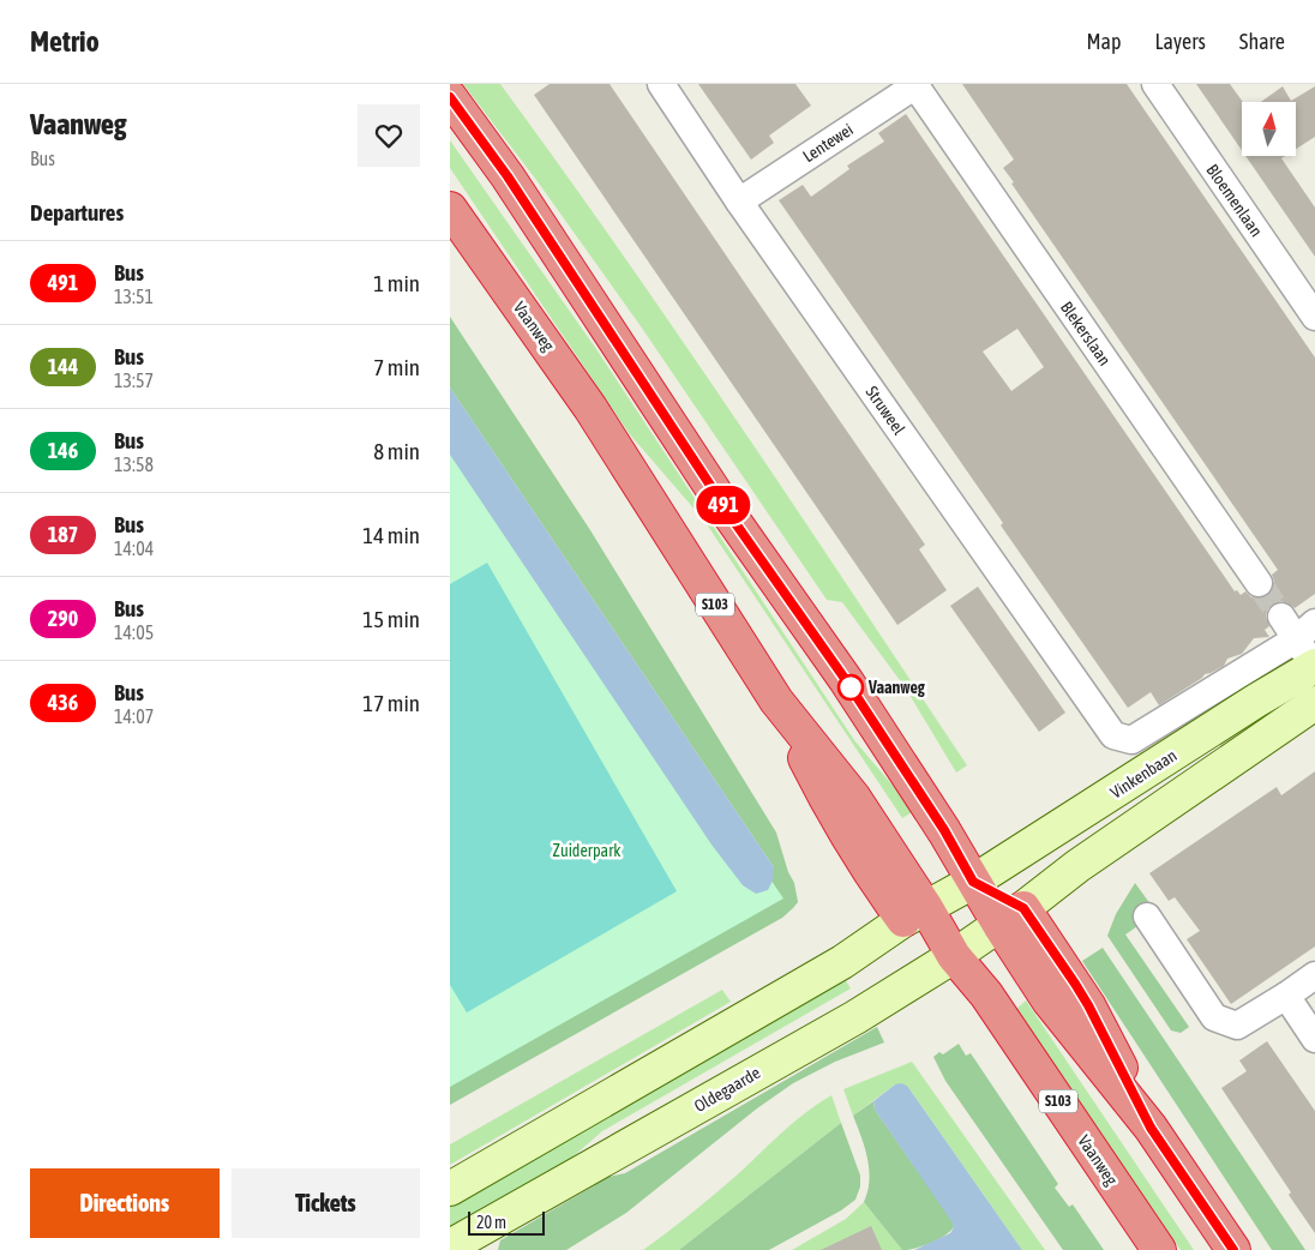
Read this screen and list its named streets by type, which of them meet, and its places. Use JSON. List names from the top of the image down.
{
  "streets": {
    "highway": ["Vaanweg", "S103"],
    "main road": ["Vinkenbaan", "Oldegaarde"],
    "street": [
      "Lentewei",
      "Bloemenlaan",
      "Blekerslaan",
      "Struweel"
    ]
  },
  "crossings": [
    ["Lentewei", "Blekerslaan"],
    ["Lentewei", "Struweel"],
    ["Vaanweg", "Oldegaarde"],
    ["Struweel", "Vinkenbaan"]
  ],
  "parks": ["Zuiderpark"],
  "places": ["Vaanweg"],
  "lines": ["bus line 491"],
  "scale_bar": "20 m",
  "north": "top",
  "page": {
    "header": "Metrio",
    "nav": ["Map", "Layers", "Share"],
    "heading": [
      ["Vaanweg", "Bus"],
      "Departures"
    ],
    "on_map": "491",
    "list": [
      {
        "mark": "491",
        "name": "Bus",
        "note": "13:51",
        "value": "1 min"
      },
      {
        "mark": "144",
        "name": "Bus",
        "note": "13:57",
        "value": "7 min"
      },
      {
        "mark": "146",
        "name": "Bus",
        "note": "13:58",
        "value": "8 min"
      },
      {
        "mark": "187",
        "name": "Bus",
        "note": "14:04",
        "value": "14 min"
      },
      {
        "mark": "290",
        "name": "Bus",
        "note": "14:05",
        "value": "15 min"
      },
      {
        "mark": "436",
        "name": "Bus",
        "note": "14:07",
        "value": "17 min"
      }
    ],
    "buttons": ["Directions", "Tickets"],
    "scale": "20 m"
  }
}
